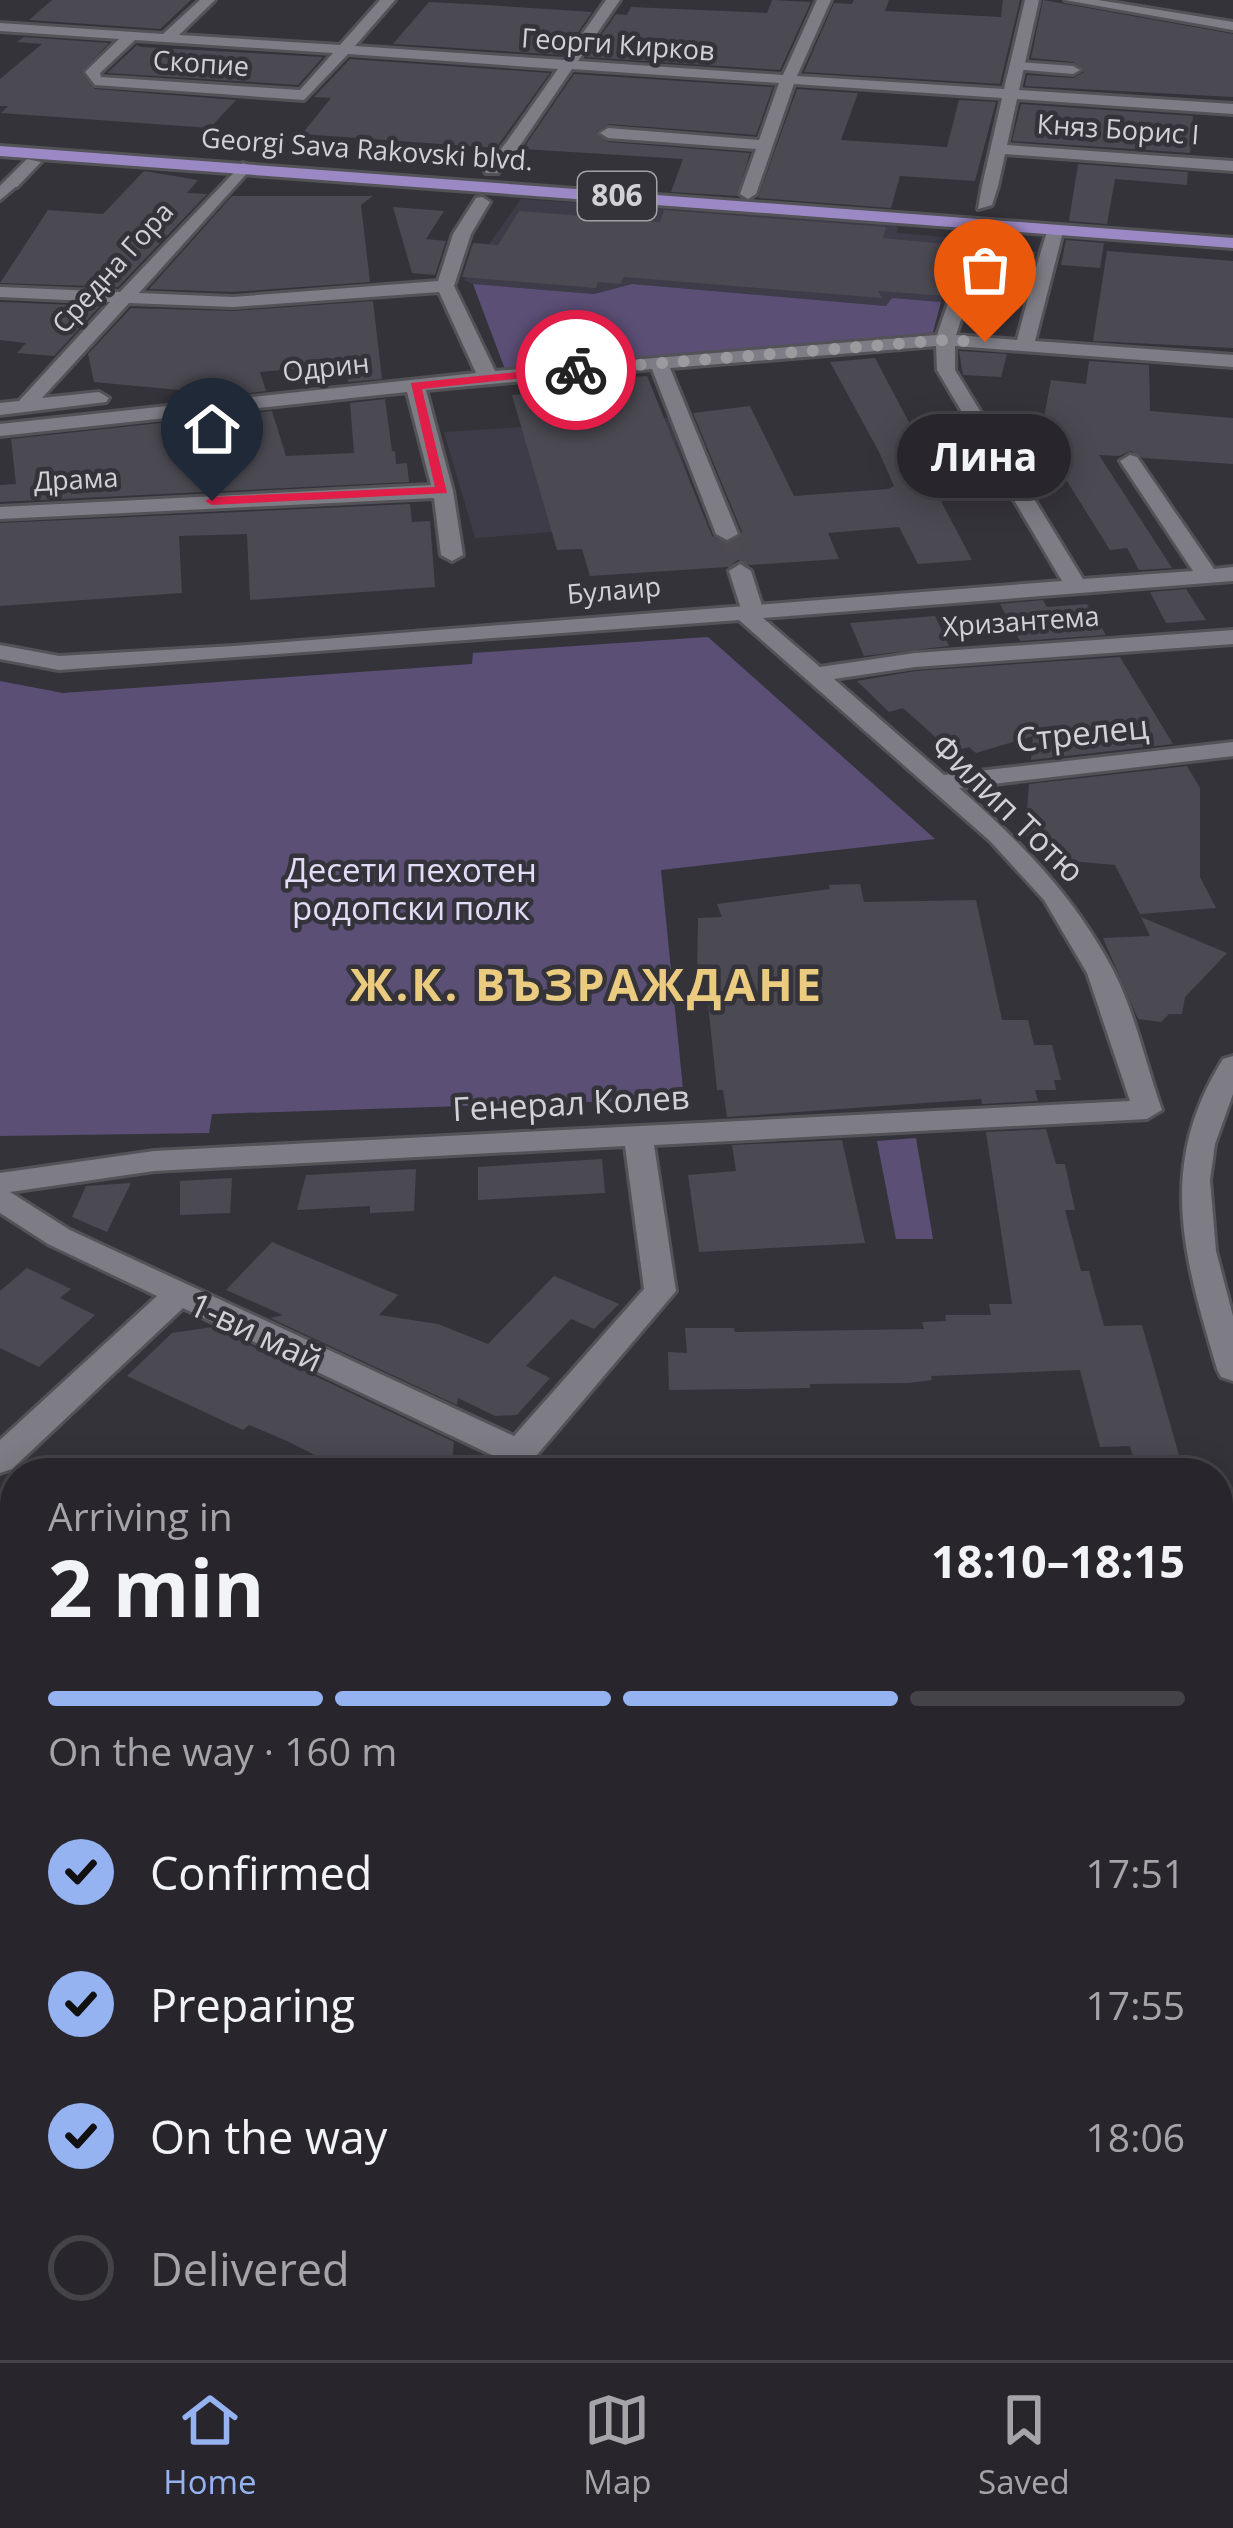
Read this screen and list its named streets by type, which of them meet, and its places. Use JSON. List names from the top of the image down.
{
  "streets": {
    "main road": ["Georgi Sava Rakovski blvd.", "806"],
    "street": [
      "Георги Кирков",
      "Скопие",
      "Княз Борис I",
      "Средна Гора",
      "Одрин",
      "Драма",
      "Булаир",
      "Хризантема",
      "Стрелец",
      "Филип Тотю",
      "Генерал Колев",
      "1-ви май"
    ]
  },
  "crossings": [
    ["Георги Кирков", "Скопие"],
    ["Georgi Sava Rakovski blvd.", "Средна Гора"],
    ["Средна Гора", "Одрин"],
    ["Булаир", "Филип Тотю"],
    ["Хризантема", "Филип Тотю"],
    ["Стрелец", "Филип Тотю"],
    ["Филип Тотю", "Генерал Колев"]
  ],
  "districts": ["Ж.К. ВЪЗРАЖДАНЕ"],
  "parks": ["Десети пехотен родопски полк"],
  "places": ["Лина"],
  "page": {
    "bubble": "Лина",
    "heading": ["2 min", "Arriving in", "18:10–18:15"],
    "bar": "On the way · 160 m",
    "list": [
      ["Confirmed", "17:51"],
      ["Preparing", "17:55"],
      ["On the way", "18:06"],
      "Delivered"
    ],
    "tabs": ["Home", "Map", "Saved"]
  }
}
